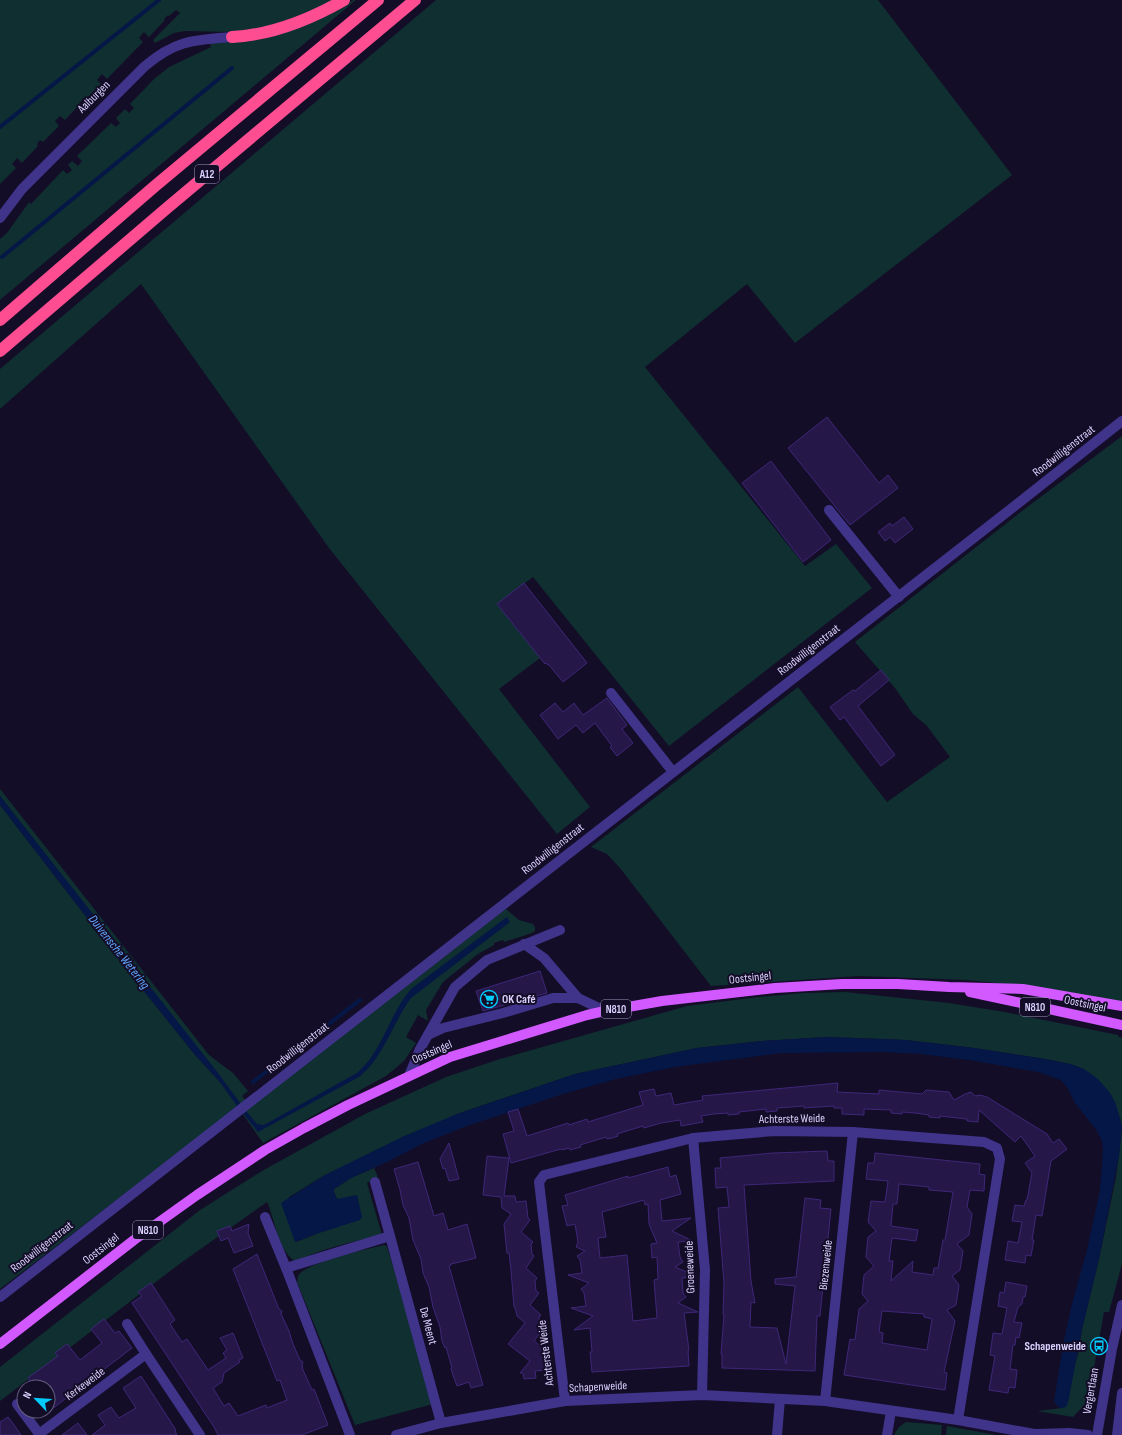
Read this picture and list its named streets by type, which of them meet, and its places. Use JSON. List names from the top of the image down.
{
  "streets": {
    "highway": ["A12"],
    "main road": ["Oostsingel", "N810"],
    "street": [
      "Aalburgen",
      "Roodwilligenstraat",
      "Achterste Weide",
      "Biezenweide",
      "Groeneweide",
      "De Meent",
      "Kerkeweide",
      "Schapenweide",
      "Vergertlaan"
    ]
  },
  "crossings": [
    ["Achterste Weide", "Biezenweide"],
    ["Achterste Weide", "Groeneweide"],
    ["Achterste Weide", "Schapenweide"],
    ["Biezenweide", "Schapenweide"],
    ["Groeneweide", "Schapenweide"],
    ["De Meent", "Schapenweide"]
  ],
  "water": ["Duivensche Wetering"],
  "places": {
    "supermarket": ["OK Café"],
    "bus stop": ["Schapenweide"]
  },
  "north": "top left"
}
